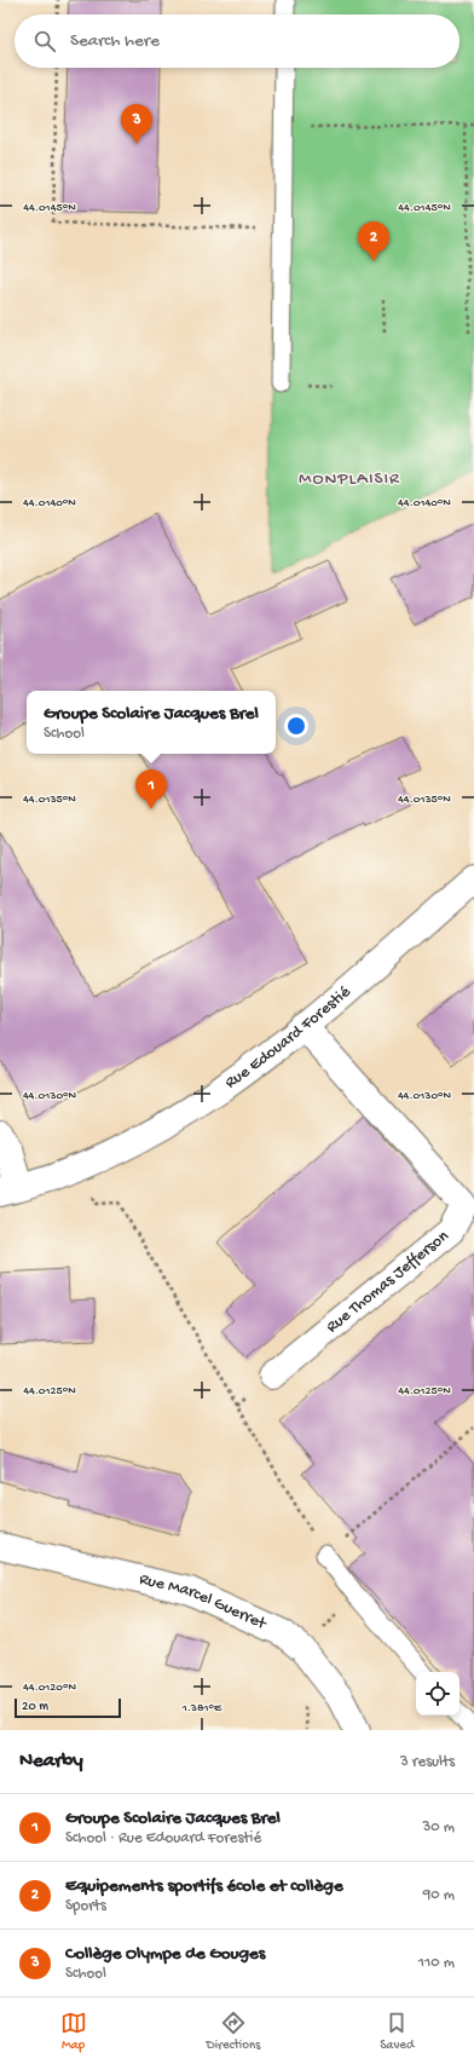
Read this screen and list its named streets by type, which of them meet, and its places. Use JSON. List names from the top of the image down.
{
  "streets": {
    "street": ["Rue Edouard Forestié", "Rue Thomas Jefferson", "Rue Marcel Guerret"]
  },
  "crossings": [
    ["Rue Edouard Forestié", "Rue Thomas Jefferson"]
  ],
  "districts": ["MONPLAISIR"],
  "scale_bar": "20 m",
  "page": {
    "search": "Search here",
    "pins": ["3", "2", "1"],
    "popup": ["Groupe Scolaire Jacques Brel", "School"],
    "scale": "20 m",
    "heading": ["Nearby", "3 results"],
    "list": [
      {
        "mark": "1",
        "name": "Groupe Scolaire Jacques Brel",
        "note": "School · Rue Edouard Forestié",
        "value": "30 m"
      },
      {
        "mark": "2",
        "name": "Equipements sportifs école et collège",
        "note": "Sports",
        "value": "90 m"
      },
      {
        "mark": "3",
        "name": "Collège Olympe de Gouges",
        "note": "School",
        "value": "110 m"
      }
    ],
    "nav": ["Map", "Directions", "Saved"]
  },
  "coordinates": [
    "44.0145°N",
    "44.0140°N",
    "44.0135°N",
    "44.0130°N",
    "44.0125°N",
    "44.0120°N",
    "1.381°E"
  ]
}
